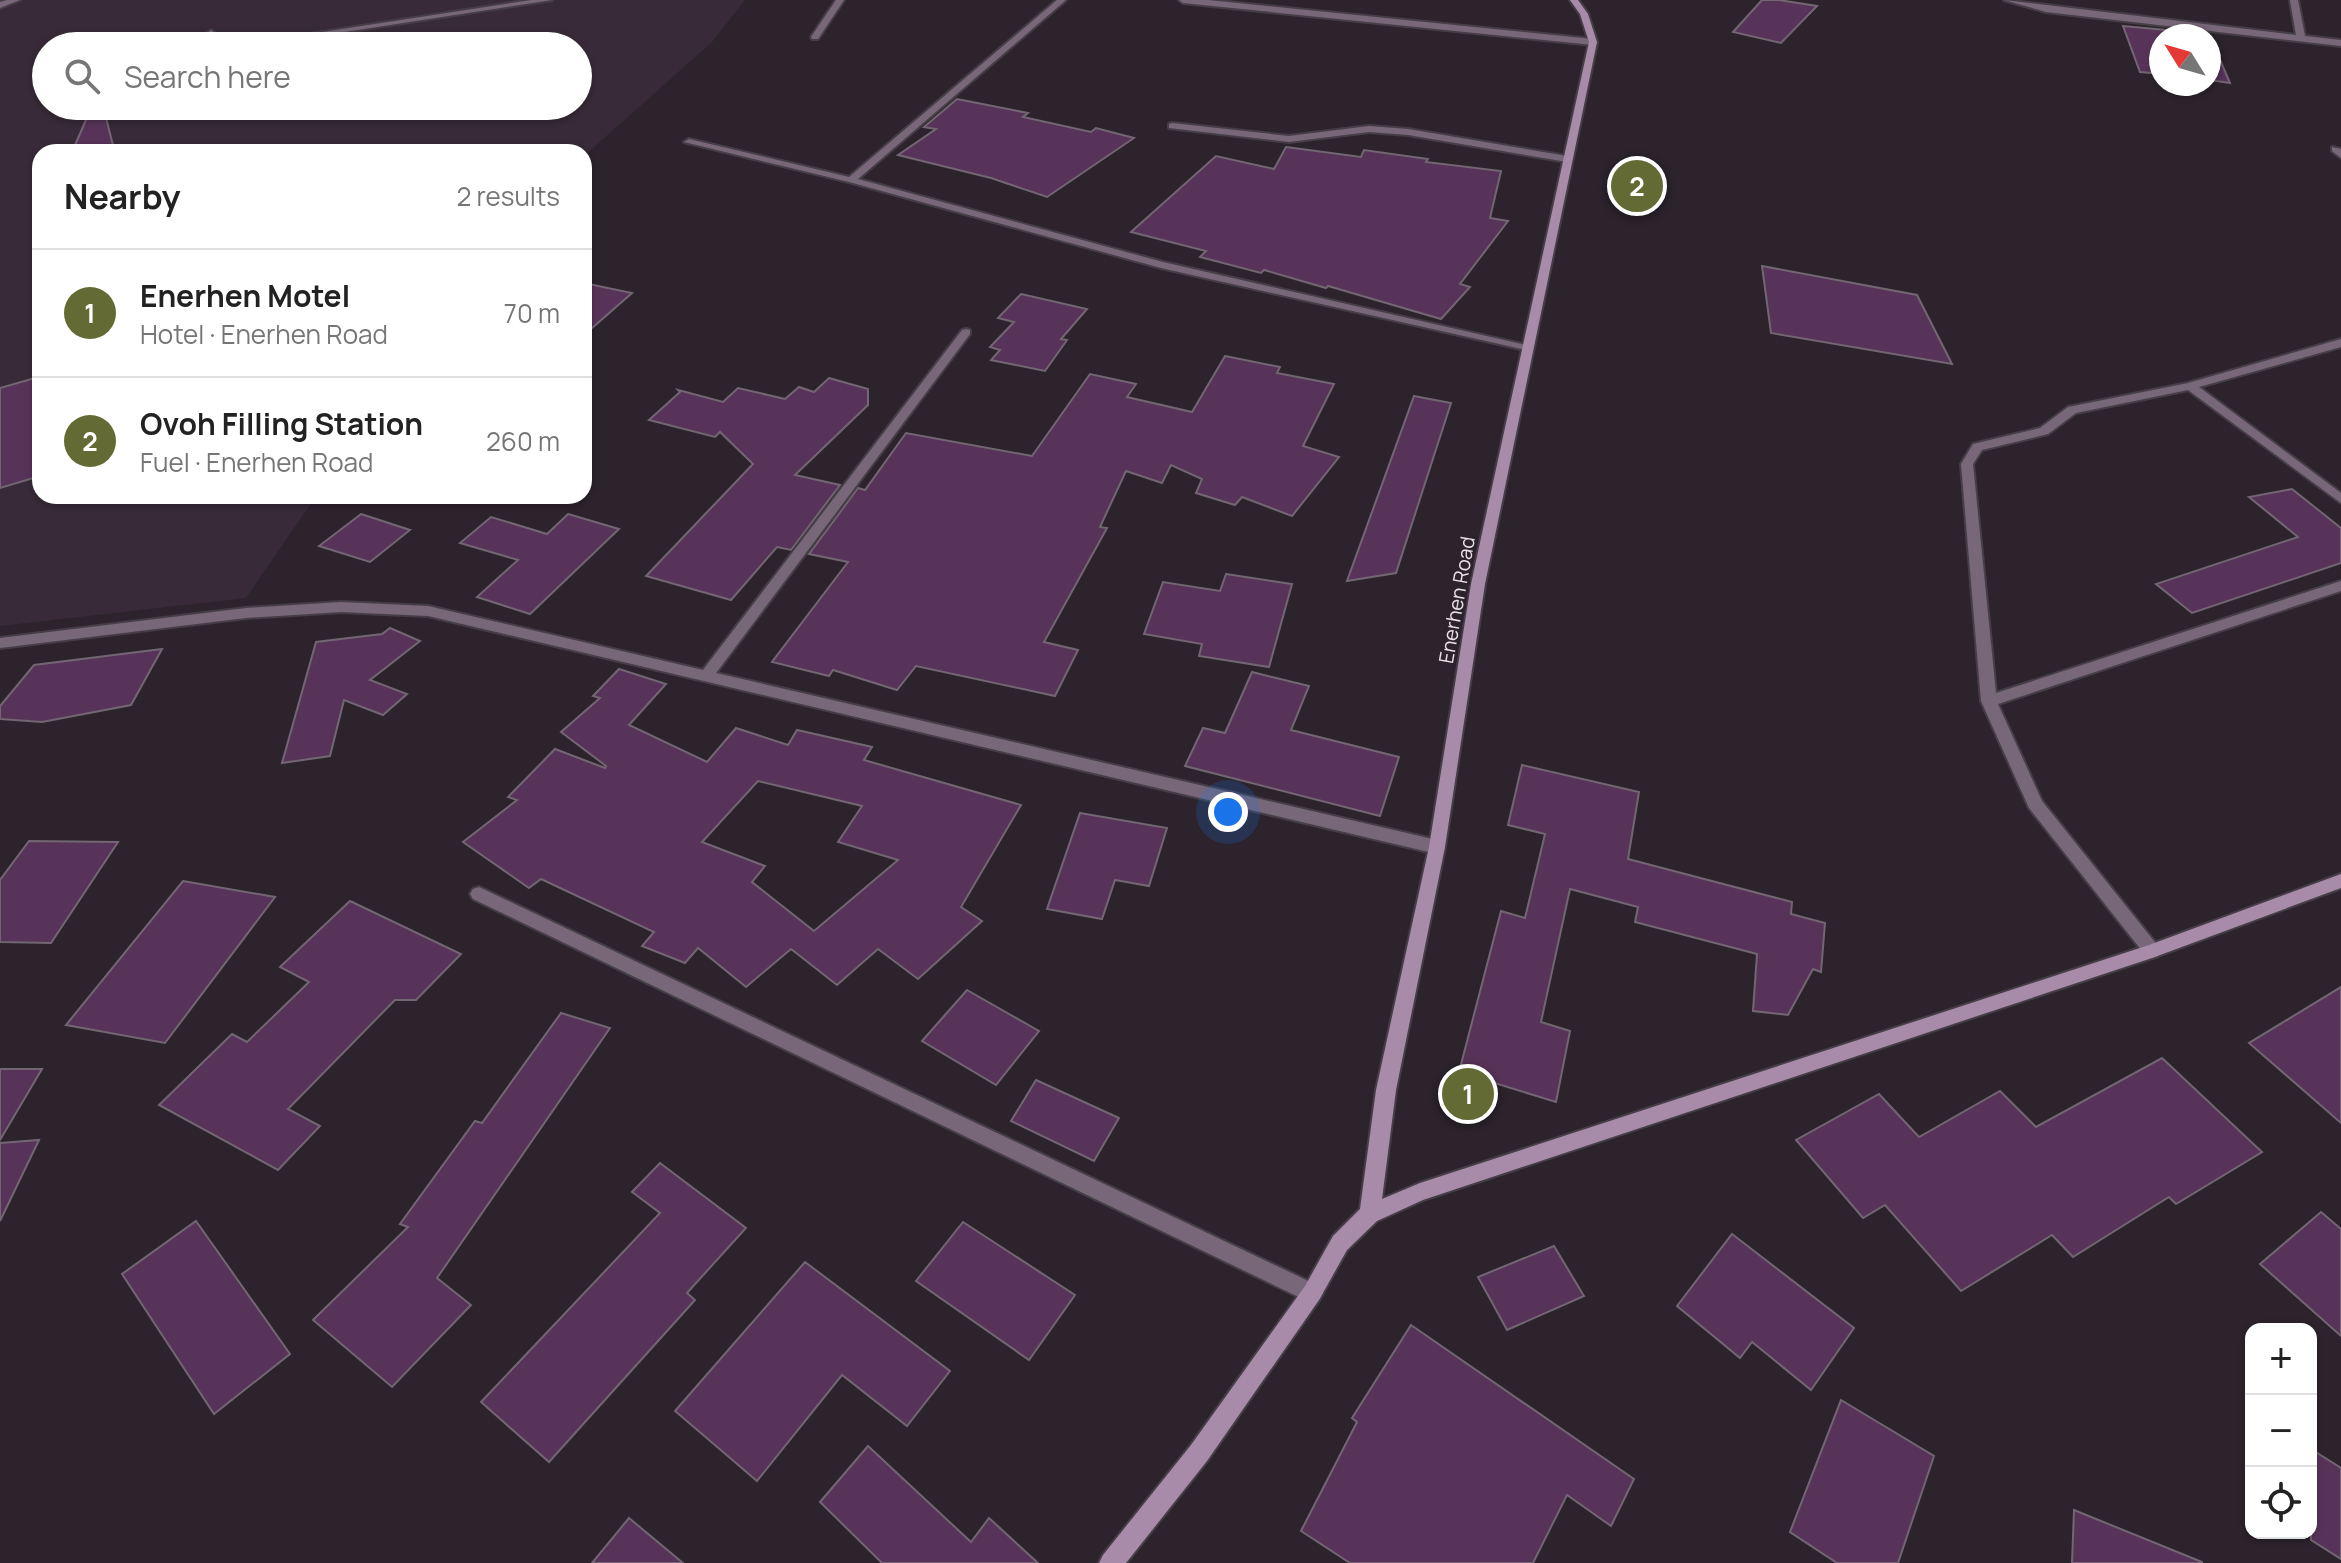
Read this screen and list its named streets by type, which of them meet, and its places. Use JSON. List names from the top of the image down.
{
  "streets": {
    "street": ["Enerhen Road"]
  },
  "north": "top left",
  "page": {
    "search": "Search here",
    "heading": ["Nearby", "2 results"],
    "pins": ["2", "1"],
    "list": [
      {
        "mark": "1",
        "name": "Enerhen Motel",
        "note": "Hotel · Enerhen Road",
        "value": "70 m"
      },
      {
        "mark": "2",
        "name": "Ovoh Filling Station",
        "note": "Fuel · Enerhen Road",
        "value": "260 m"
      }
    ],
    "map_buttons": ["+", "−"]
  }
}
